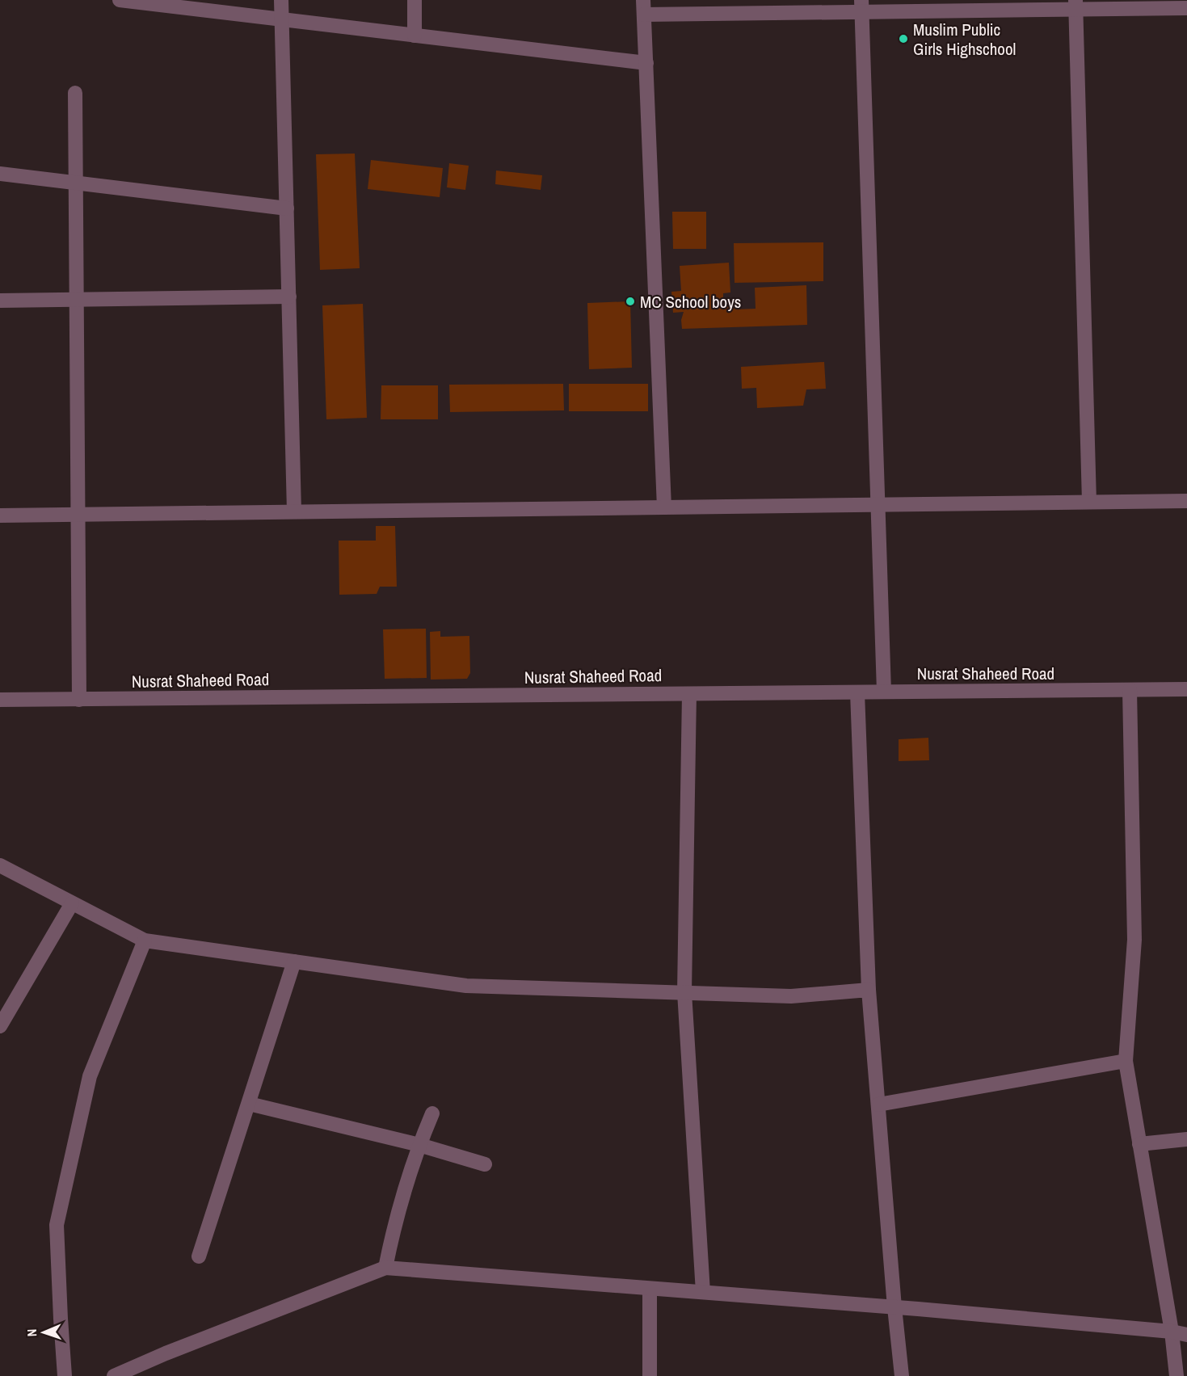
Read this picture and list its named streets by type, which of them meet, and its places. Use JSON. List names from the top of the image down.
{
  "streets": {
    "street": ["Nusrat Shaheed Road"]
  },
  "places": ["Muslim Public Girls Highschool", "MC School boys"],
  "north": "left"
}
